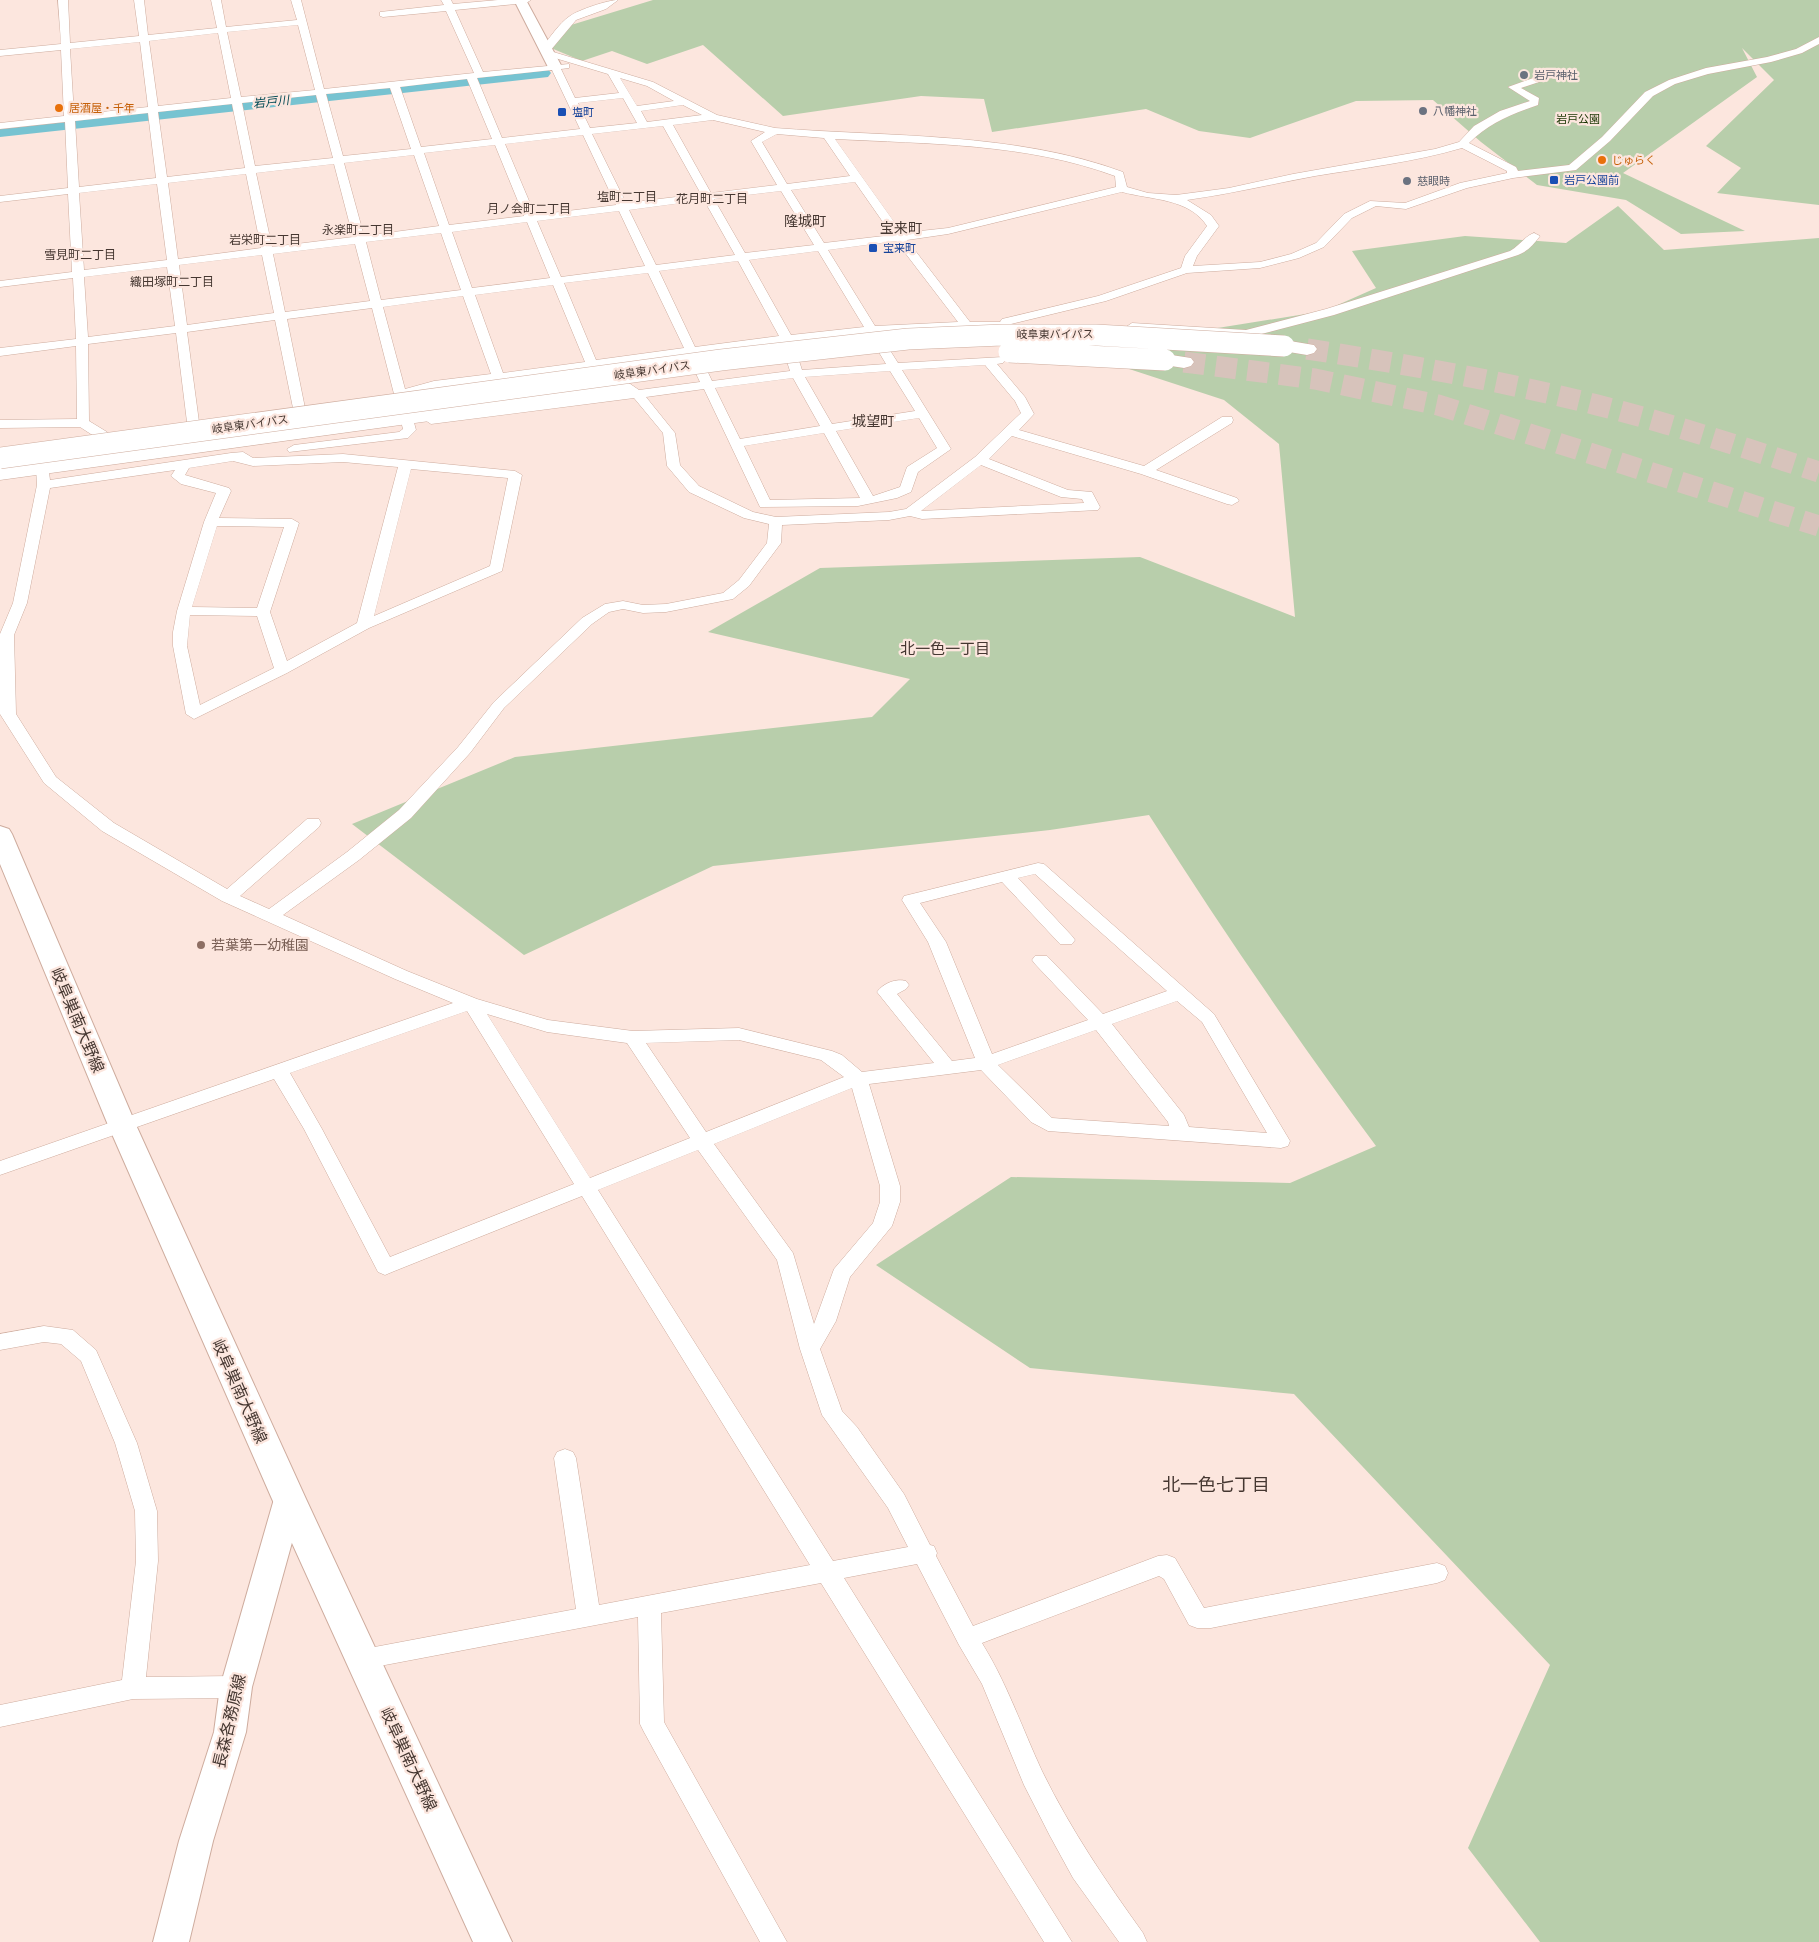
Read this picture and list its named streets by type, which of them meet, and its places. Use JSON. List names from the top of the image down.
{
  "streets": {
    "highway": ["岐阜東バイパス"],
    "main road": ["岐阜巣南大野線", "長森各務原線"]
  },
  "crossings": [
    ["岐阜巣南大野線", "長森各務原線"]
  ],
  "districts": [
    "塩町二丁目",
    "花月町二丁目",
    "月ノ会町二丁目",
    "隆城町",
    "宝来町",
    "永楽町二丁目",
    "岩栄町二丁目",
    "雪見町二丁目",
    "織田塚町二丁目",
    "城望町",
    "北一色一丁目",
    "北一色七丁目"
  ],
  "water": ["岩戸川"],
  "parks": ["岩戸公園"],
  "places": {
    "other": [
      "岩戸神社",
      "居酒屋・千年",
      "八幡神社",
      "じゅらく",
      "慈眼時",
      "若葉第一幼稚園"
    ],
    "transit": ["塩町", "岩戸公園前", "宝来町"]
  }
}
